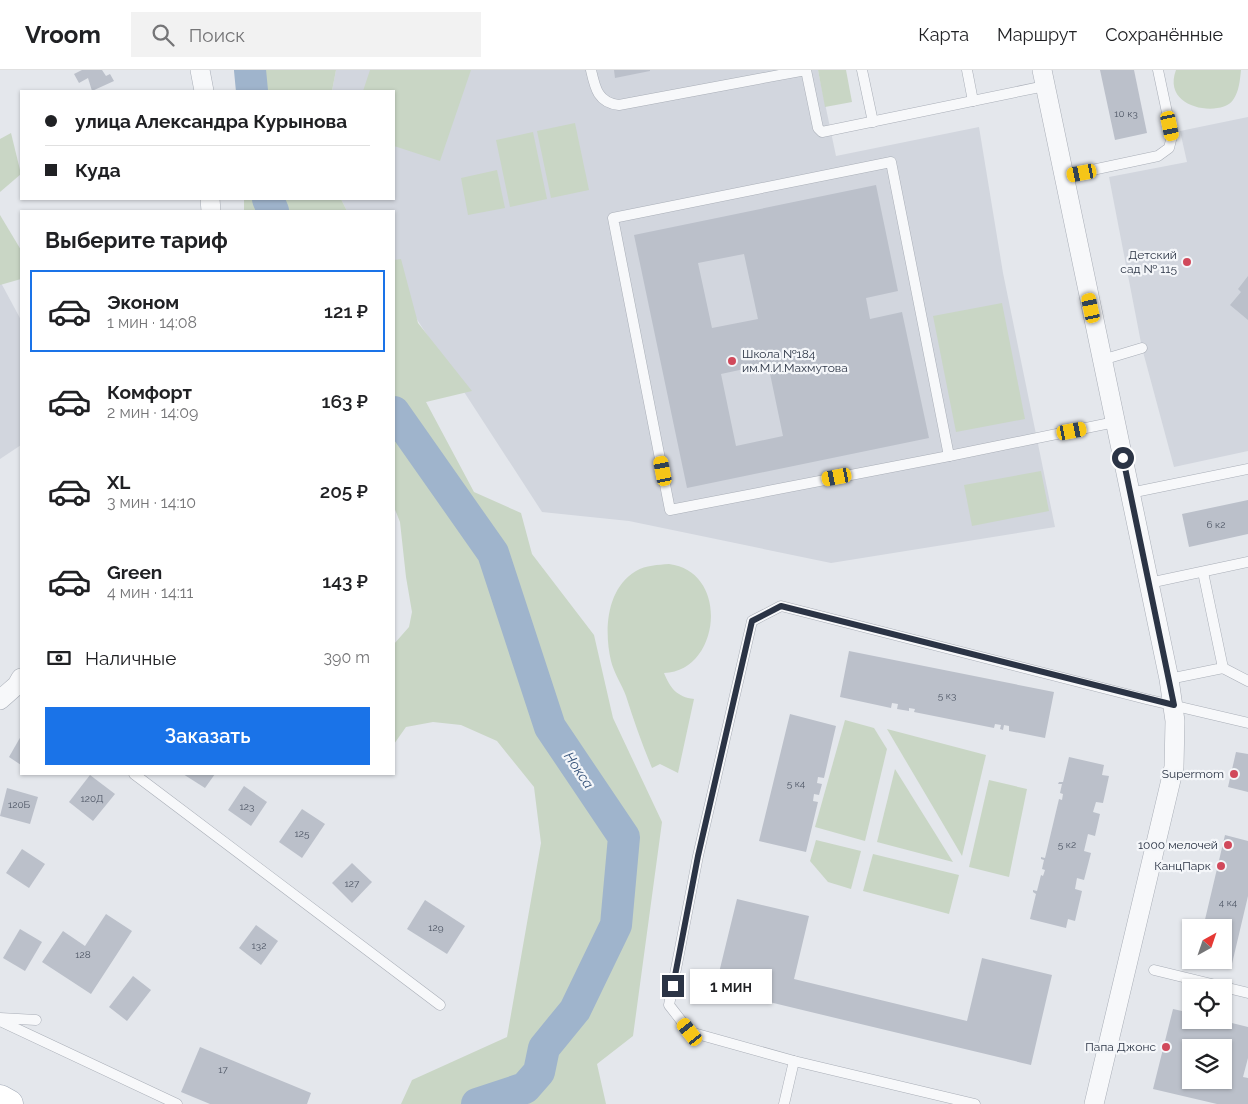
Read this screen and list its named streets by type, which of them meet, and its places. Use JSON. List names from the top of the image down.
{
  "water": ["Нокса"],
  "places": [
    "Детский сад № 115",
    "Школа №184 им.М.И.Махмутова",
    "Supermom",
    "1000 мелочей",
    "КанцПарк",
    "Папа Джонс"
  ],
  "house_numbers": [
    "10 к3",
    "6 к2",
    "5 к3",
    "5 к4",
    "120Д",
    "120Б",
    "123",
    "125",
    "5 к2",
    "127",
    "4 к4",
    "129",
    "132",
    "128",
    "17"
  ],
  "north": "top right",
  "page": {
    "header": "Vroom",
    "search": "Поиск",
    "nav": ["Карта", "Маршрут", "Сохранённые"],
    "banner": ["улица Александра Курынова", "Куда"],
    "heading": "Выберите тариф",
    "list": [
      {
        "name": "Эконом",
        "note": "1 мин · 14:08",
        "value": "121 ₽"
      },
      {
        "name": "Комфорт",
        "note": "2 мин · 14:09",
        "value": "163 ₽"
      },
      {
        "name": "XL",
        "note": "3 мин · 14:10",
        "value": "205 ₽"
      },
      {
        "name": "Green",
        "note": "4 мин · 14:11",
        "value": "143 ₽"
      }
    ],
    "pay": ["Наличные", "390 m"],
    "buttons": "Заказать",
    "bubble": "1 мин"
  }
}
